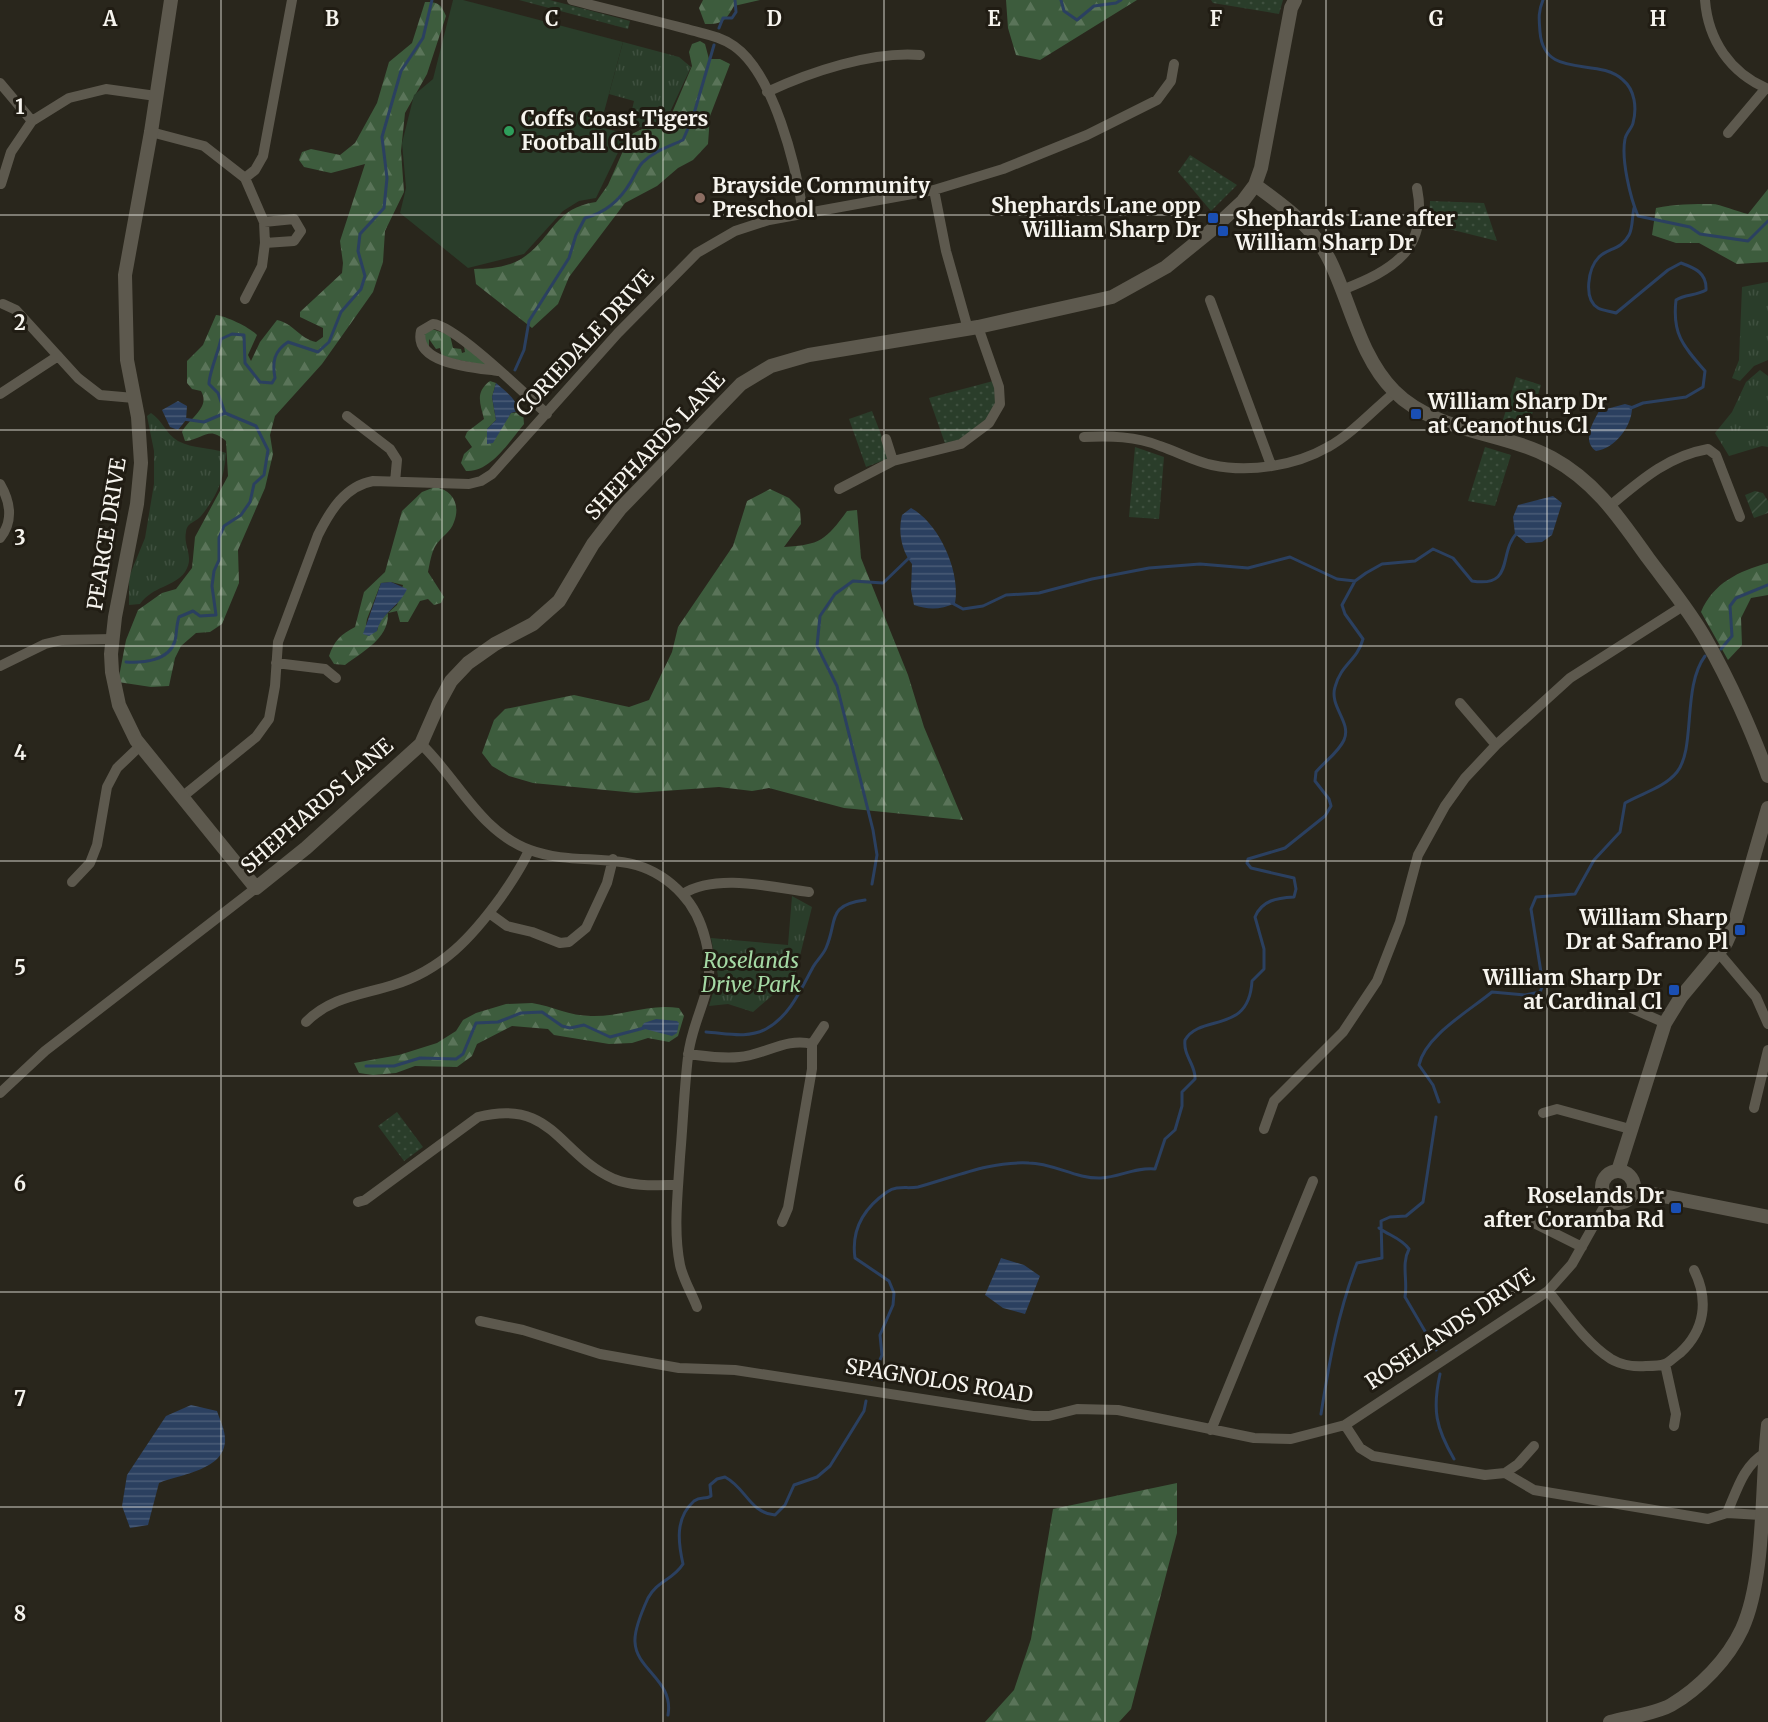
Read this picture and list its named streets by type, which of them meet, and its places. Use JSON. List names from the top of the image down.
{
  "streets": {
    "street": [
      "CORIEDALE DRIVE",
      "SHEPHARDS LANE",
      "PEARCE DRIVE",
      "ROSELANDS DRIVE",
      "SPAGNOLOS ROAD"
    ]
  },
  "crossings": [
    ["CORIEDALE DRIVE", "PEARCE DRIVE"],
    ["SHEPHARDS LANE", "PEARCE DRIVE"],
    ["ROSELANDS DRIVE", "SPAGNOLOS ROAD"]
  ],
  "parks": ["Roselands Drive Park"],
  "places": {
    "other": ["Coffs Coast Tigers Football Club", "Brayside Community Preschool"],
    "transit": [
      "Shephards Lane opp William Sharp Dr",
      "Shephards Lane after William Sharp Dr",
      "William Sharp Dr at Ceanothus Cl",
      "William Sharp Dr at Safrano Pl",
      "William Sharp Dr at Cardinal Cl",
      "Roselands Dr after Coramba Rd"
    ]
  },
  "grid": {
    "columns": [
      "A",
      "B",
      "C",
      "D",
      "E",
      "F",
      "G",
      "H"
    ],
    "rows": [
      "1",
      "2",
      "3",
      "4",
      "5",
      "6",
      "7",
      "8"
    ]
  }
}
